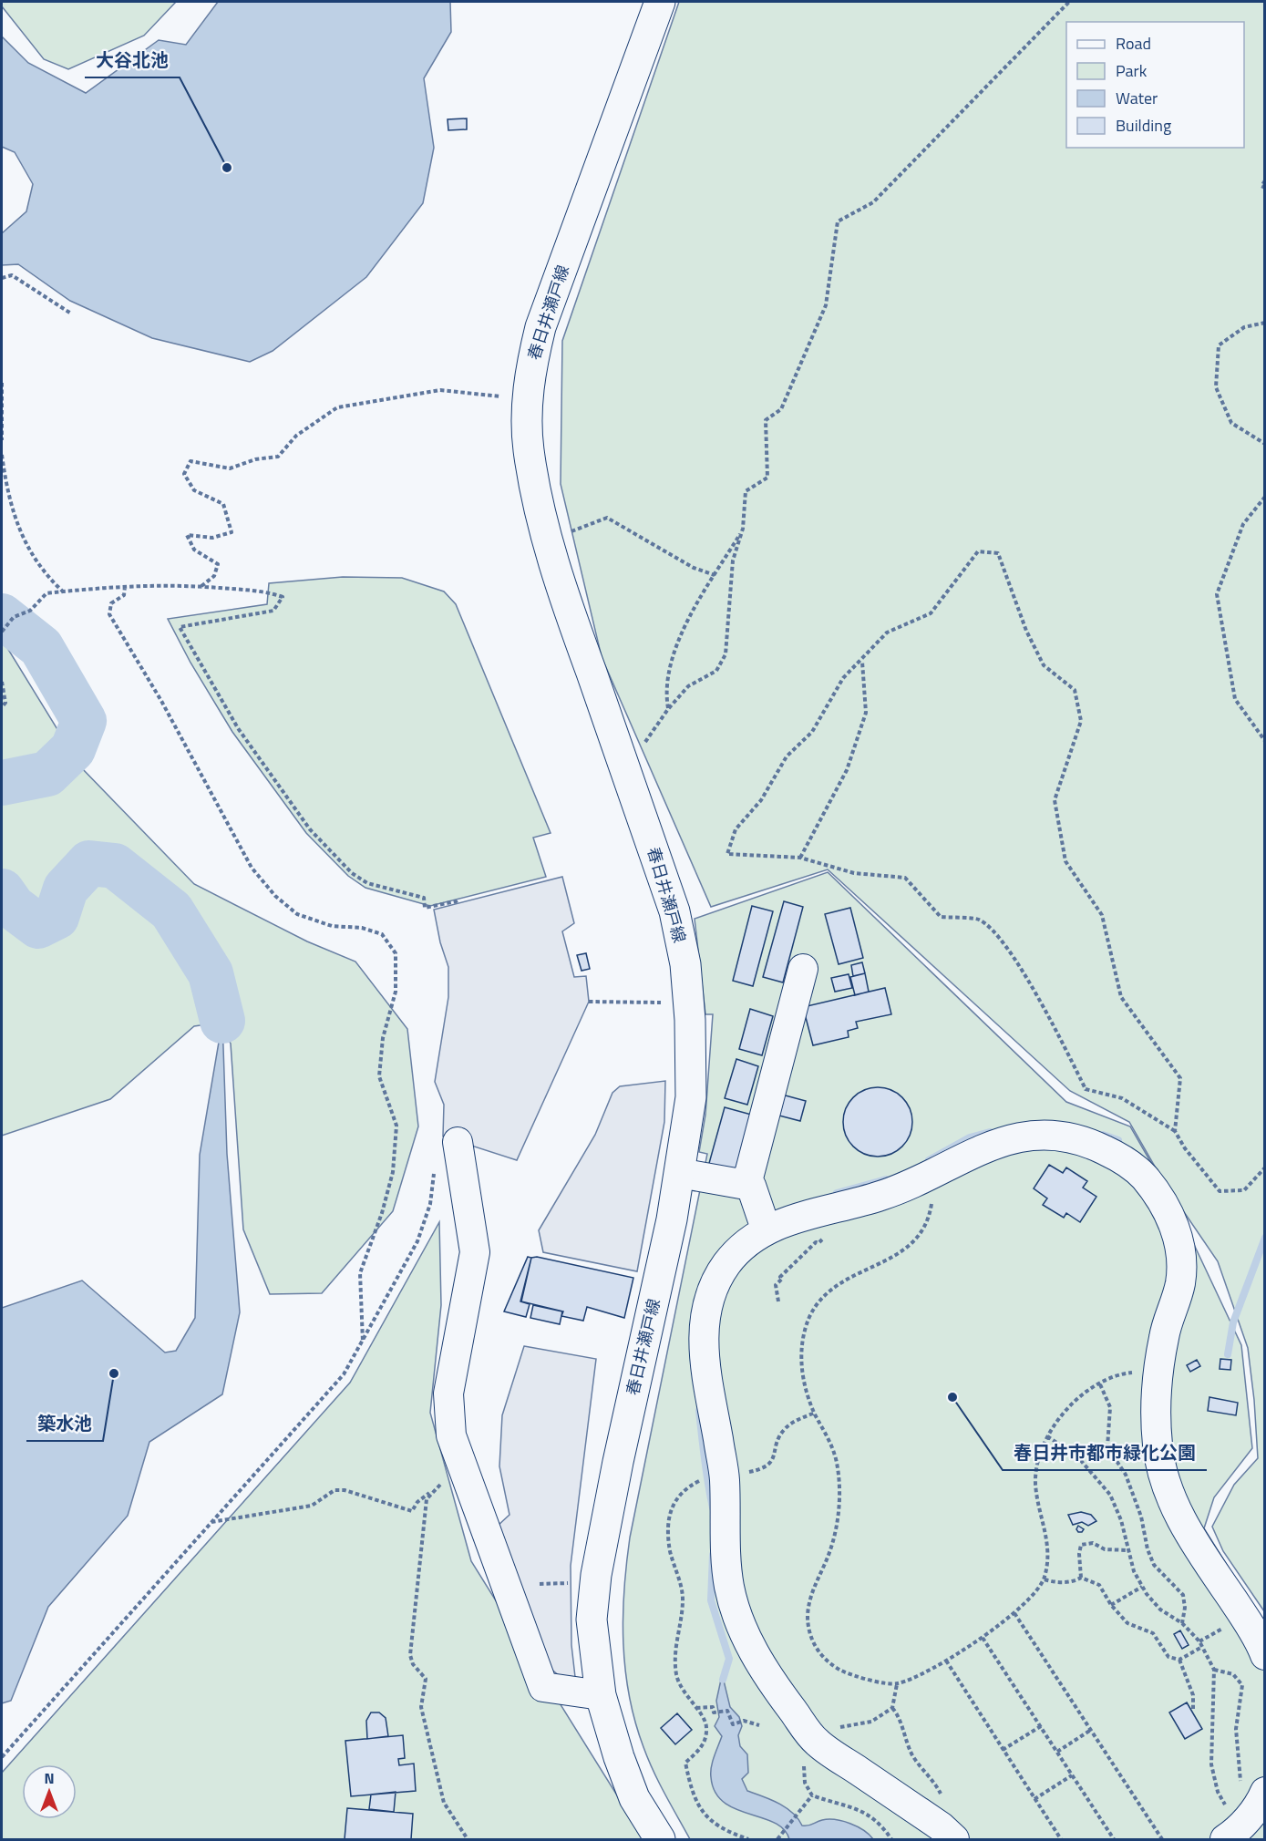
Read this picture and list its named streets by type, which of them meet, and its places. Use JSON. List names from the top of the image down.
{
  "streets": {
    "main road": ["春日井瀬戸線"]
  },
  "places": ["大谷北池", "築水池", "春日井市都市緑化公園"],
  "legend": [
    "Road",
    "Park",
    "Water",
    "Building"
  ],
  "north": "top"
}
